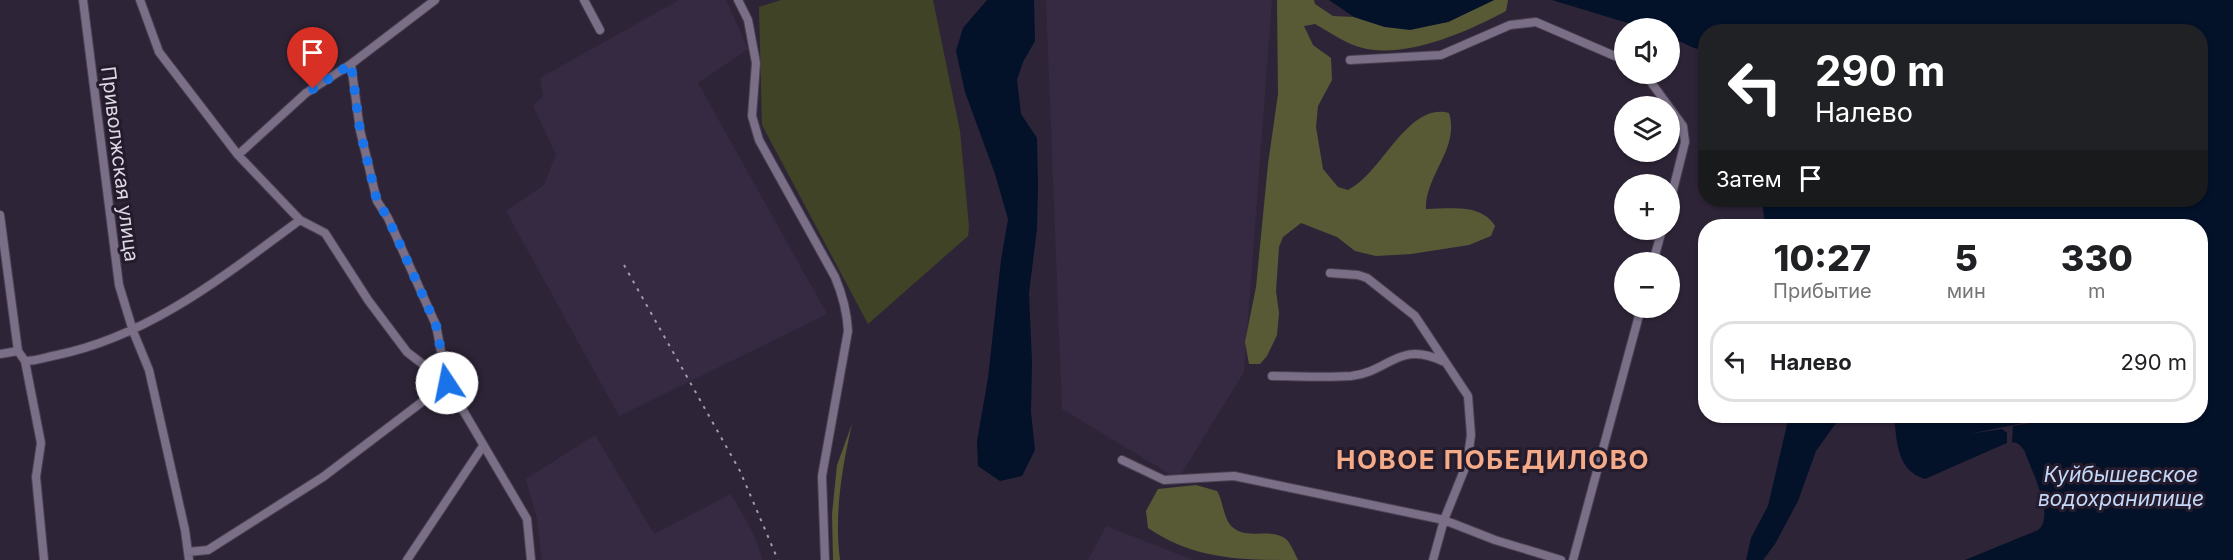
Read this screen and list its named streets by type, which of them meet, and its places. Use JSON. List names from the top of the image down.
{
  "streets": {
    "street": ["Приволжская улица"]
  },
  "districts": ["НОВОЕ ПОБЕДИЛОВО"],
  "water": ["Куйбышевское водохранилище"],
  "page": {
    "map_buttons": ["+", "−"],
    "turn": ["290 m", "Налево"],
    "then": "Затем",
    "eta": [
      "10:27",
      "Прибытие",
      "5",
      "мин",
      "330",
      "m"
    ],
    "list": [
      {
        "name": "Налево",
        "value": "290 m"
      }
    ]
  }
}
